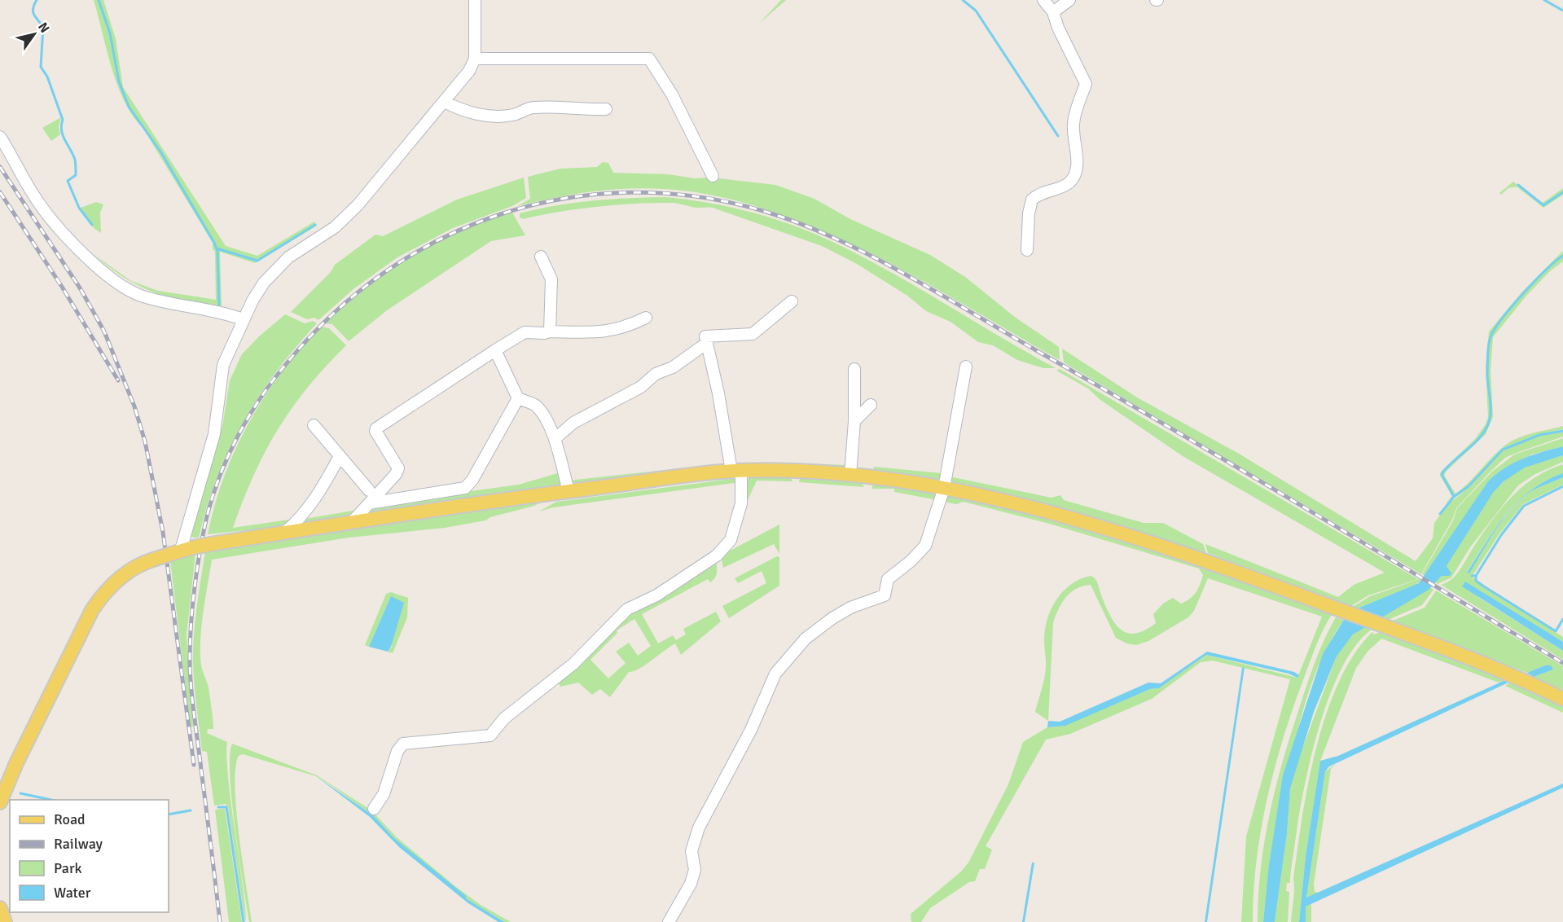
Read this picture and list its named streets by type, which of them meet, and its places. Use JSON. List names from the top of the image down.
{
  "legend": [
    "Road",
    "Railway",
    "Park",
    "Water"
  ],
  "north": "top right"
}
